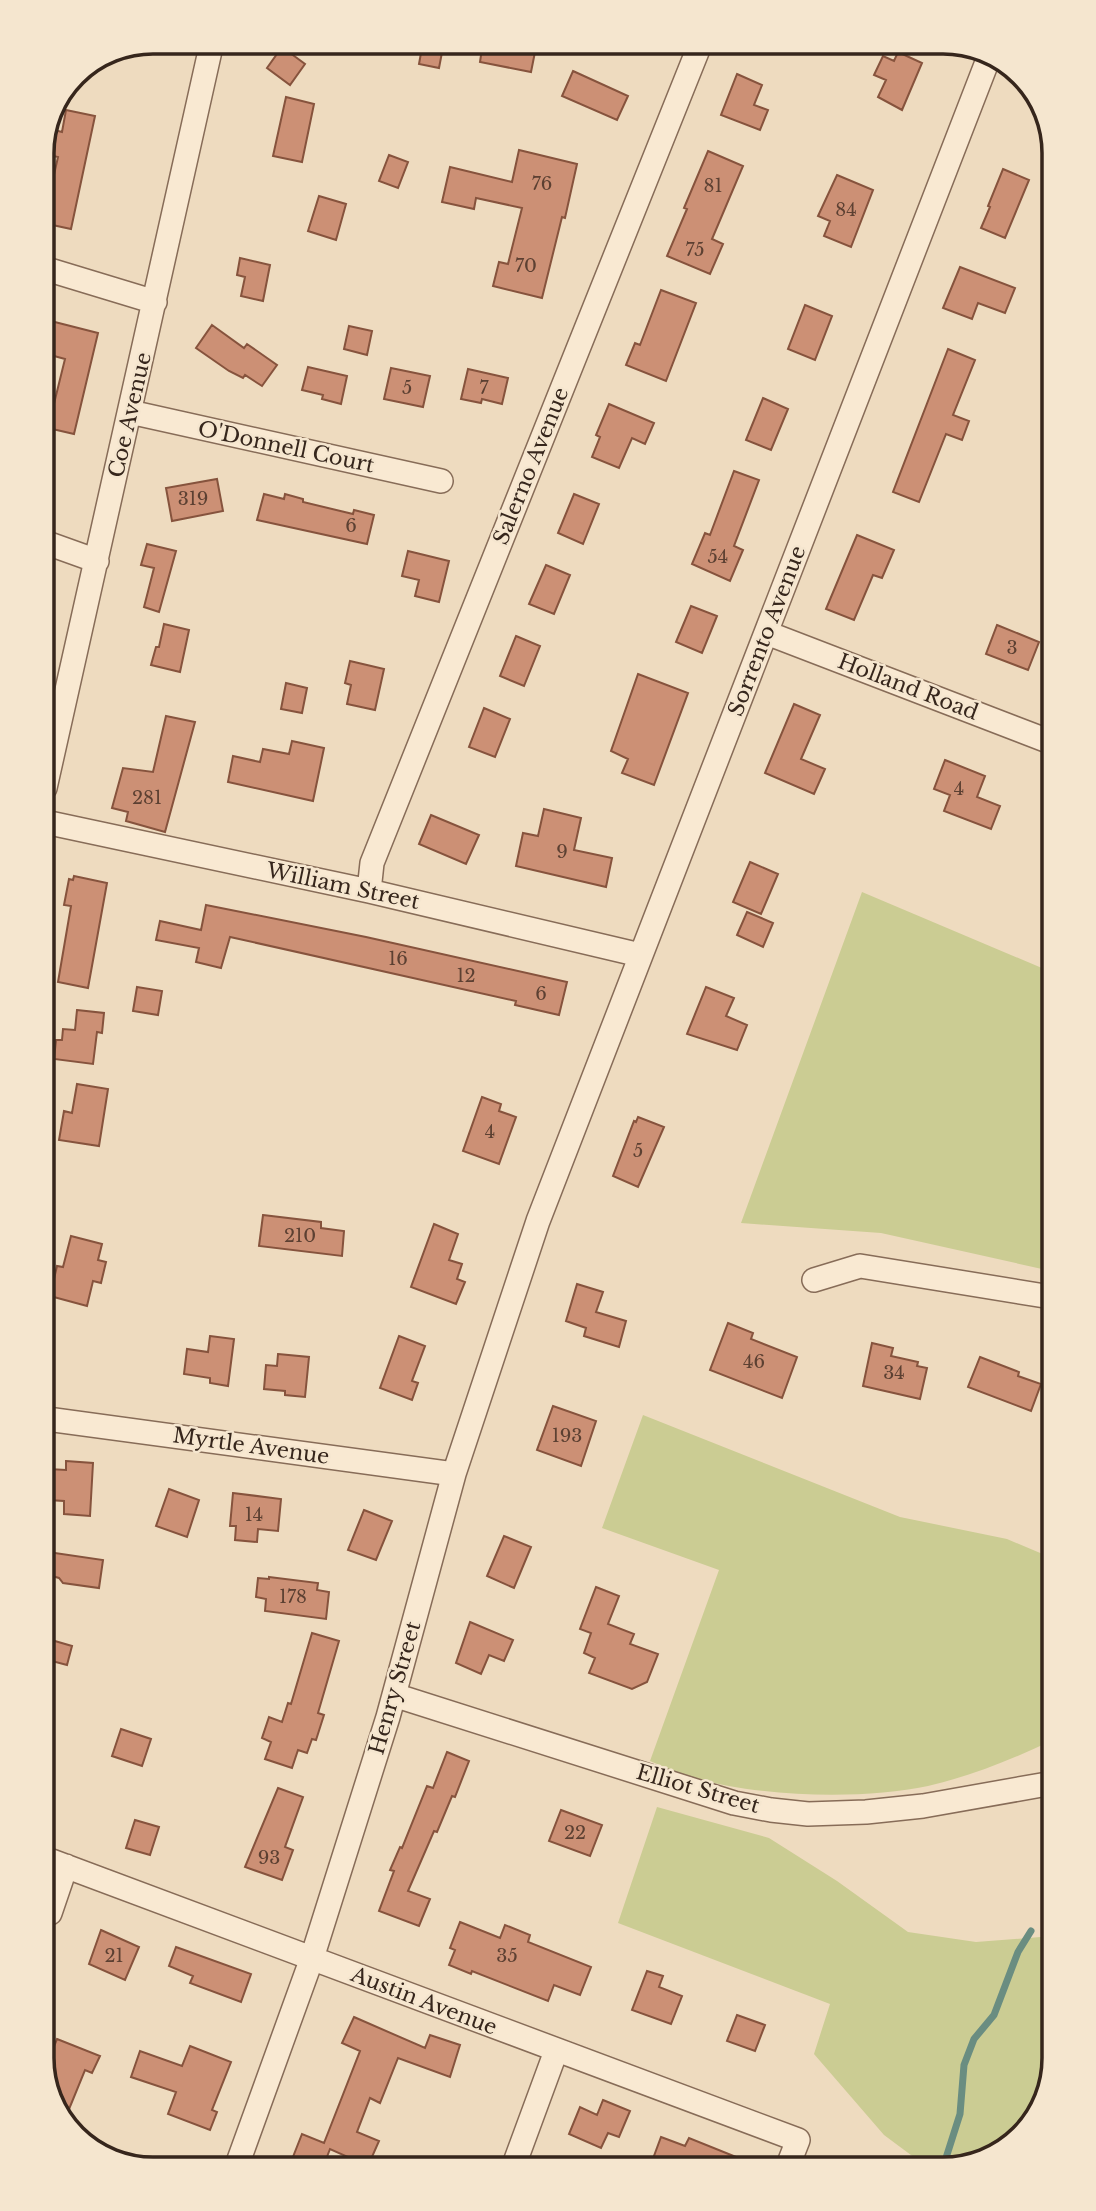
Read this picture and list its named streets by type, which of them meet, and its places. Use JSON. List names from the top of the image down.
{
  "streets": {
    "street": [
      "Coe Avenue",
      "O'Donnell Court",
      "Salerno Avenue",
      "Sorrento Avenue",
      "Holland Road",
      "William Street",
      "Myrtle Avenue",
      "Henry Street",
      "Elliot Street",
      "Austin Avenue"
    ]
  },
  "crossings": [
    ["Coe Avenue", "O'Donnell Court"],
    ["Salerno Avenue", "William Street"],
    ["Sorrento Avenue", "Holland Road"],
    ["Sorrento Avenue", "William Street"],
    ["Sorrento Avenue", "Henry Street"],
    ["Myrtle Avenue", "Henry Street"],
    ["Henry Street", "Elliot Street"],
    ["Henry Street", "Austin Avenue"]
  ],
  "house_numbers": [
    "76",
    "81",
    "84",
    "75",
    "70",
    "5",
    "7",
    "319",
    "6",
    "54",
    "3",
    "4",
    "281",
    "9",
    "16",
    "12",
    "6",
    "4",
    "5",
    "210",
    "46",
    "34",
    "193",
    "14",
    "178",
    "22",
    "93",
    "21",
    "35"
  ]
}
